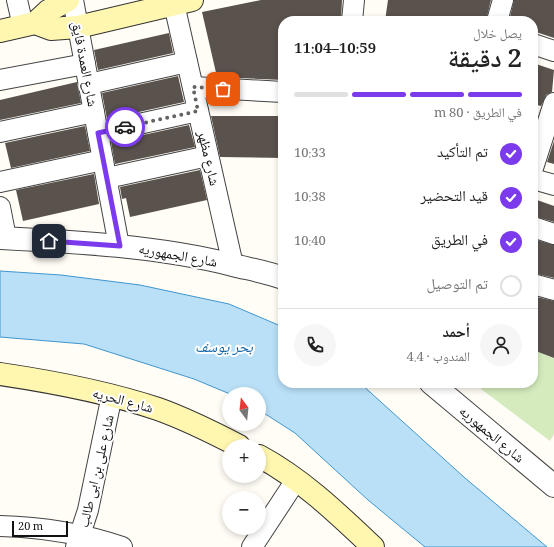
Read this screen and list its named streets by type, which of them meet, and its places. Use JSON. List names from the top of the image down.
{
  "streets": {
    "main road": ["شارع الحريه"],
    "street": [
      "شارع العمدة فايق",
      "شارع مظهر",
      "شارع الجمهوريه",
      "شارع على بن ابى طالب"
    ]
  },
  "crossings": [
    ["شارع العمدة فايق", "شارع الجمهوريه"],
    ["شارع مظهر", "شارع الجمهوريه"],
    ["شارع الحريه", "شارع على بن ابى طالب"]
  ],
  "water": ["بحر يوسف"],
  "scale_bar": "20 m",
  "north": "top",
  "page": {
    "heading": ["2 دقيقة", "يصل خلال", "10:59–11:04"],
    "panel": ["أحمد", "المندوب · 4.4"],
    "bar": "في الطريق · 80 m",
    "list": [
      ["تم التأكيد", "10:33"],
      ["قيد التحضير", "10:38"],
      ["في الطريق", "10:40"],
      "تم التوصيل"
    ],
    "map_buttons": ["+", "−"],
    "scale": "20 m"
  }
}
